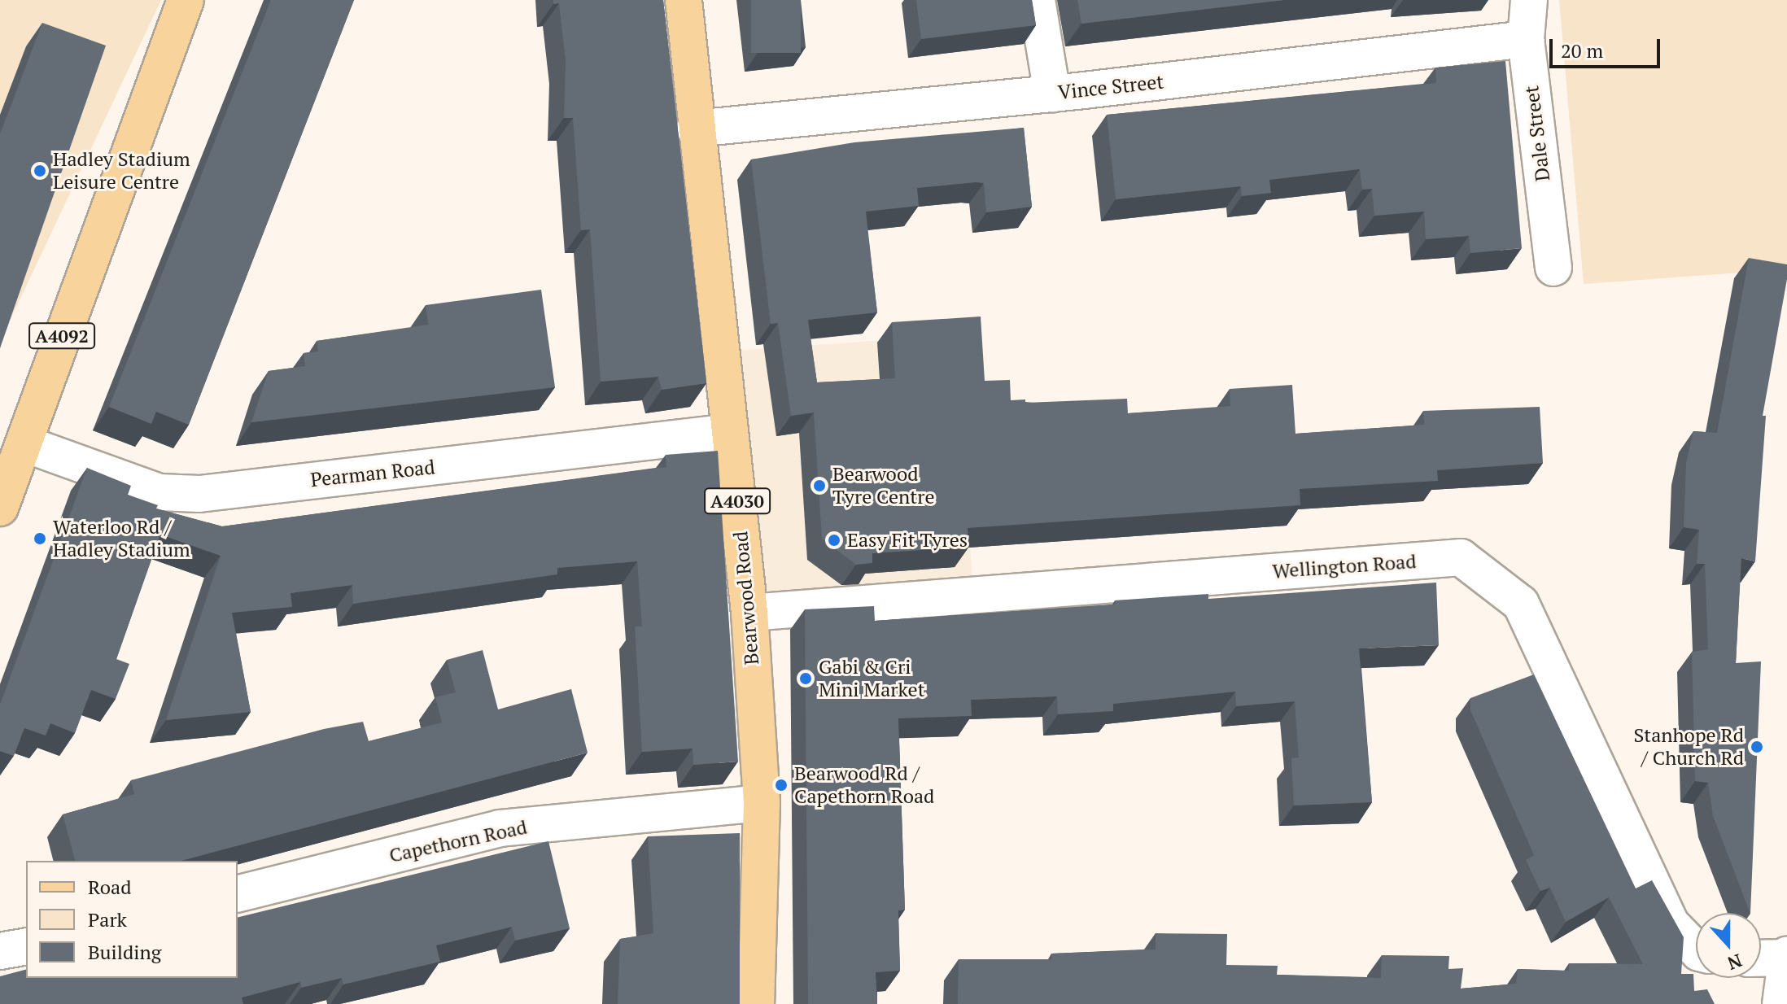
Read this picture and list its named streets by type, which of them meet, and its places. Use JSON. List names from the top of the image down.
{
  "streets": {
    "main road": ["A4092", "A4030", "Bearwood Road"],
    "street": [
      "Vince Street",
      "Dale Street",
      "Pearman Road",
      "Wellington Road",
      "Capethorn Road"
    ]
  },
  "crossings": [
    ["Vince Street", "Dale Street"],
    ["Vince Street", "Bearwood Road"],
    ["A4092", "Pearman Road"],
    ["Pearman Road", "Bearwood Road"],
    ["Wellington Road", "Bearwood Road"],
    ["Bearwood Road", "Capethorn Road"]
  ],
  "places": [
    "Hadley Stadium Leisure Centre",
    "Bearwood Tyre Centre",
    "Waterloo Rd / Hadley Stadium",
    "Easy Fit Tyres",
    "Gabi & Cri Mini Market",
    "Stanhope Rd / Church Rd",
    "Bearwood Rd / Capethorn Road"
  ],
  "legend": ["Road", "Park", "Building"],
  "scale_bar": "20 m",
  "north": "bottom"
}
